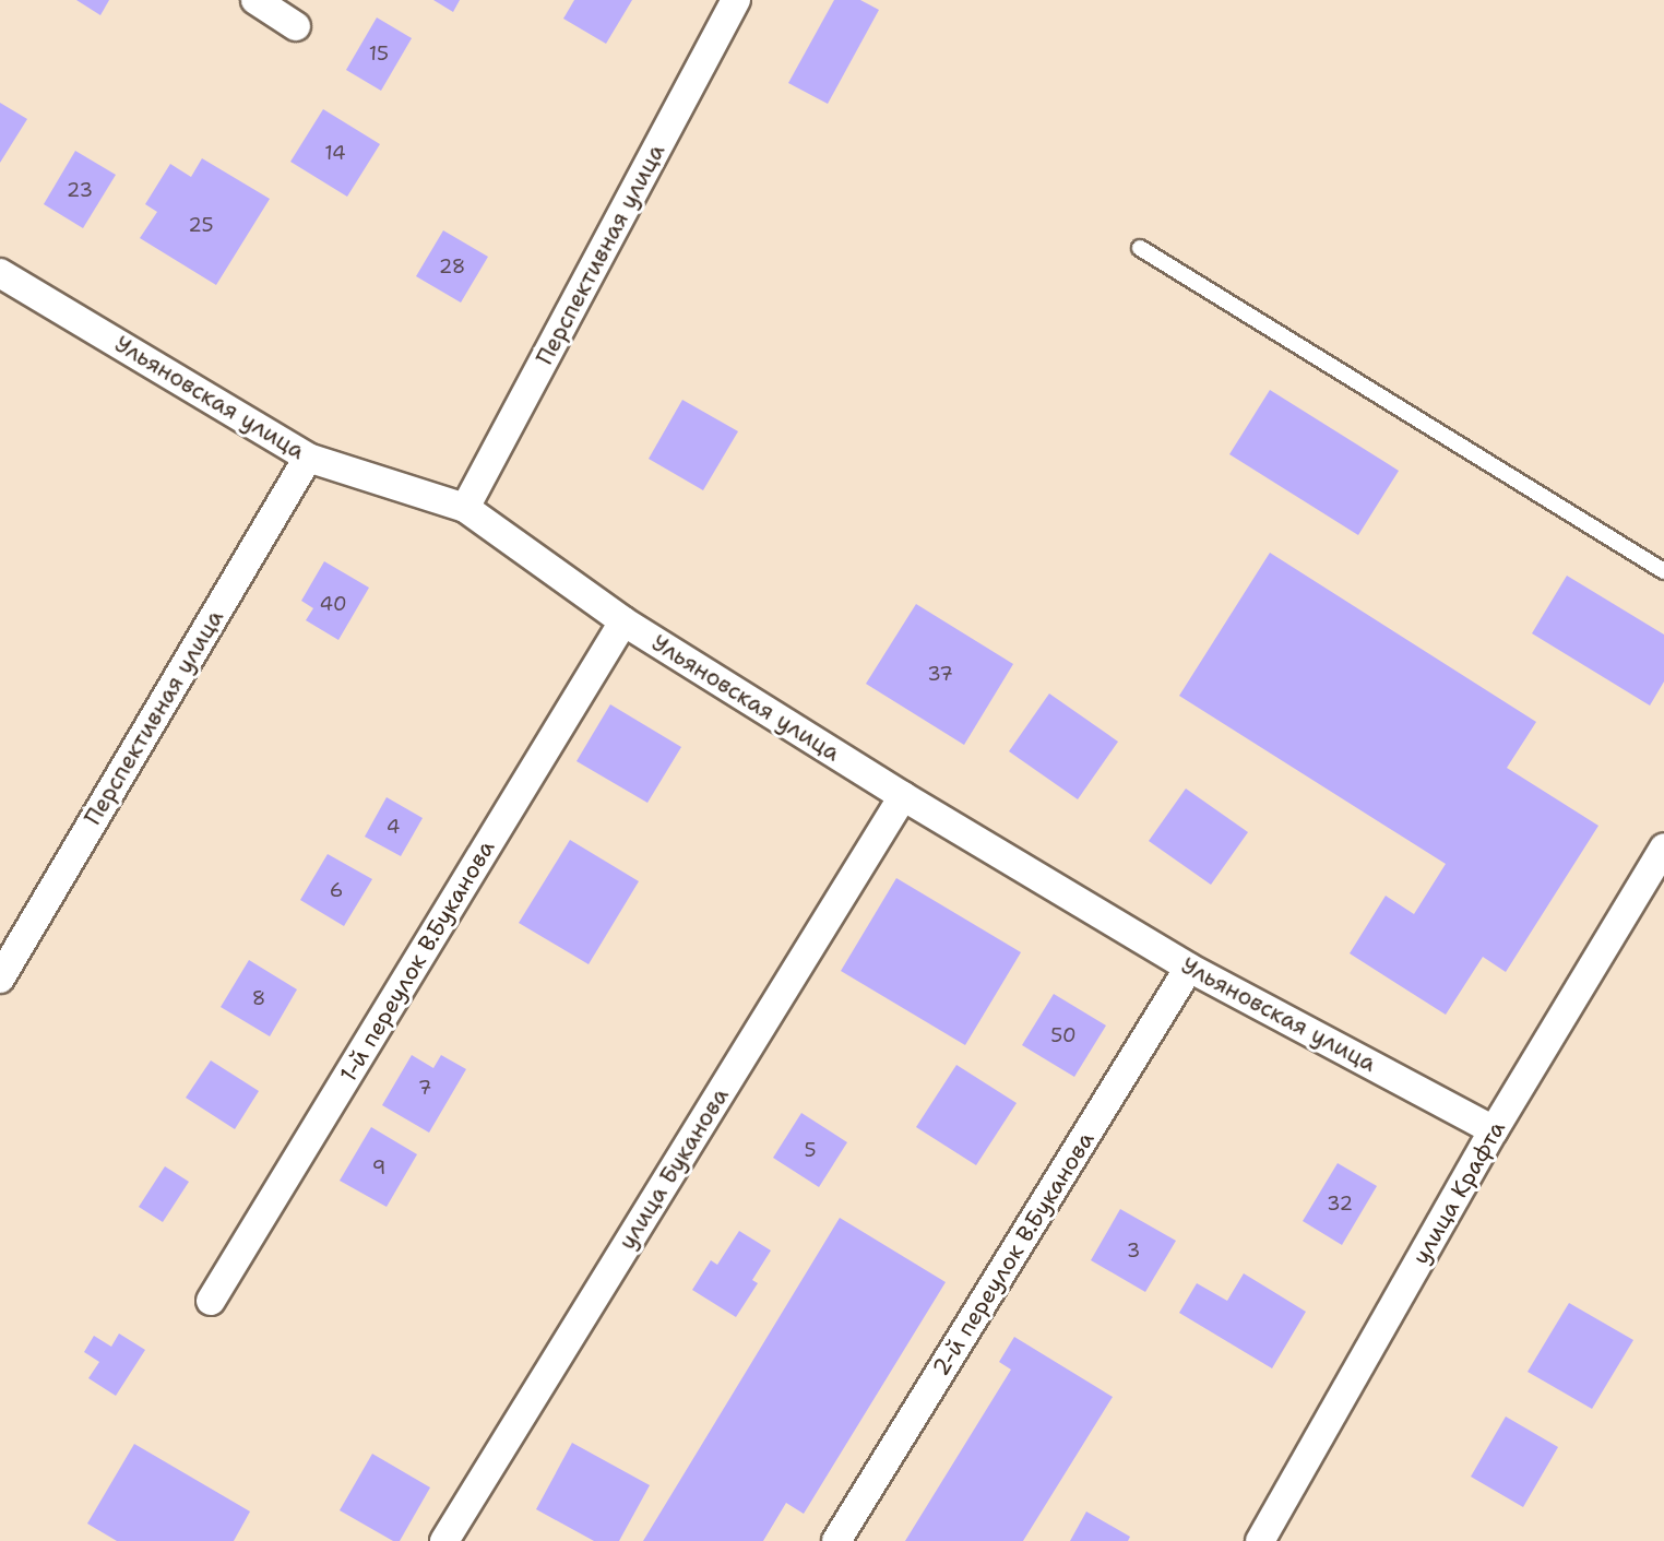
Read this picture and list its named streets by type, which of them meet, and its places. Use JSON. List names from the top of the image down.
{
  "streets": {
    "street": [
      "Перспективная улица",
      "Ульяновская улица",
      "1-й переулок В.Буканова",
      "улица Буканова",
      "улица Крафта",
      "2-й переулок В.Буканова"
    ]
  },
  "crossings": [
    ["Перспективная улица", "Ульяновская улица"],
    ["Ульяновская улица", "1-й переулок В.Буканова"],
    ["Ульяновская улица", "улица Буканова"],
    ["Ульяновская улица", "улица Крафта"],
    ["Ульяновская улица", "2-й переулок В.Буканова"]
  ],
  "house_numbers": [
    "15",
    "14",
    "23",
    "25",
    "28",
    "40",
    "37",
    "4",
    "6",
    "8",
    "50",
    "7",
    "5",
    "9",
    "32",
    "3"
  ]
}
